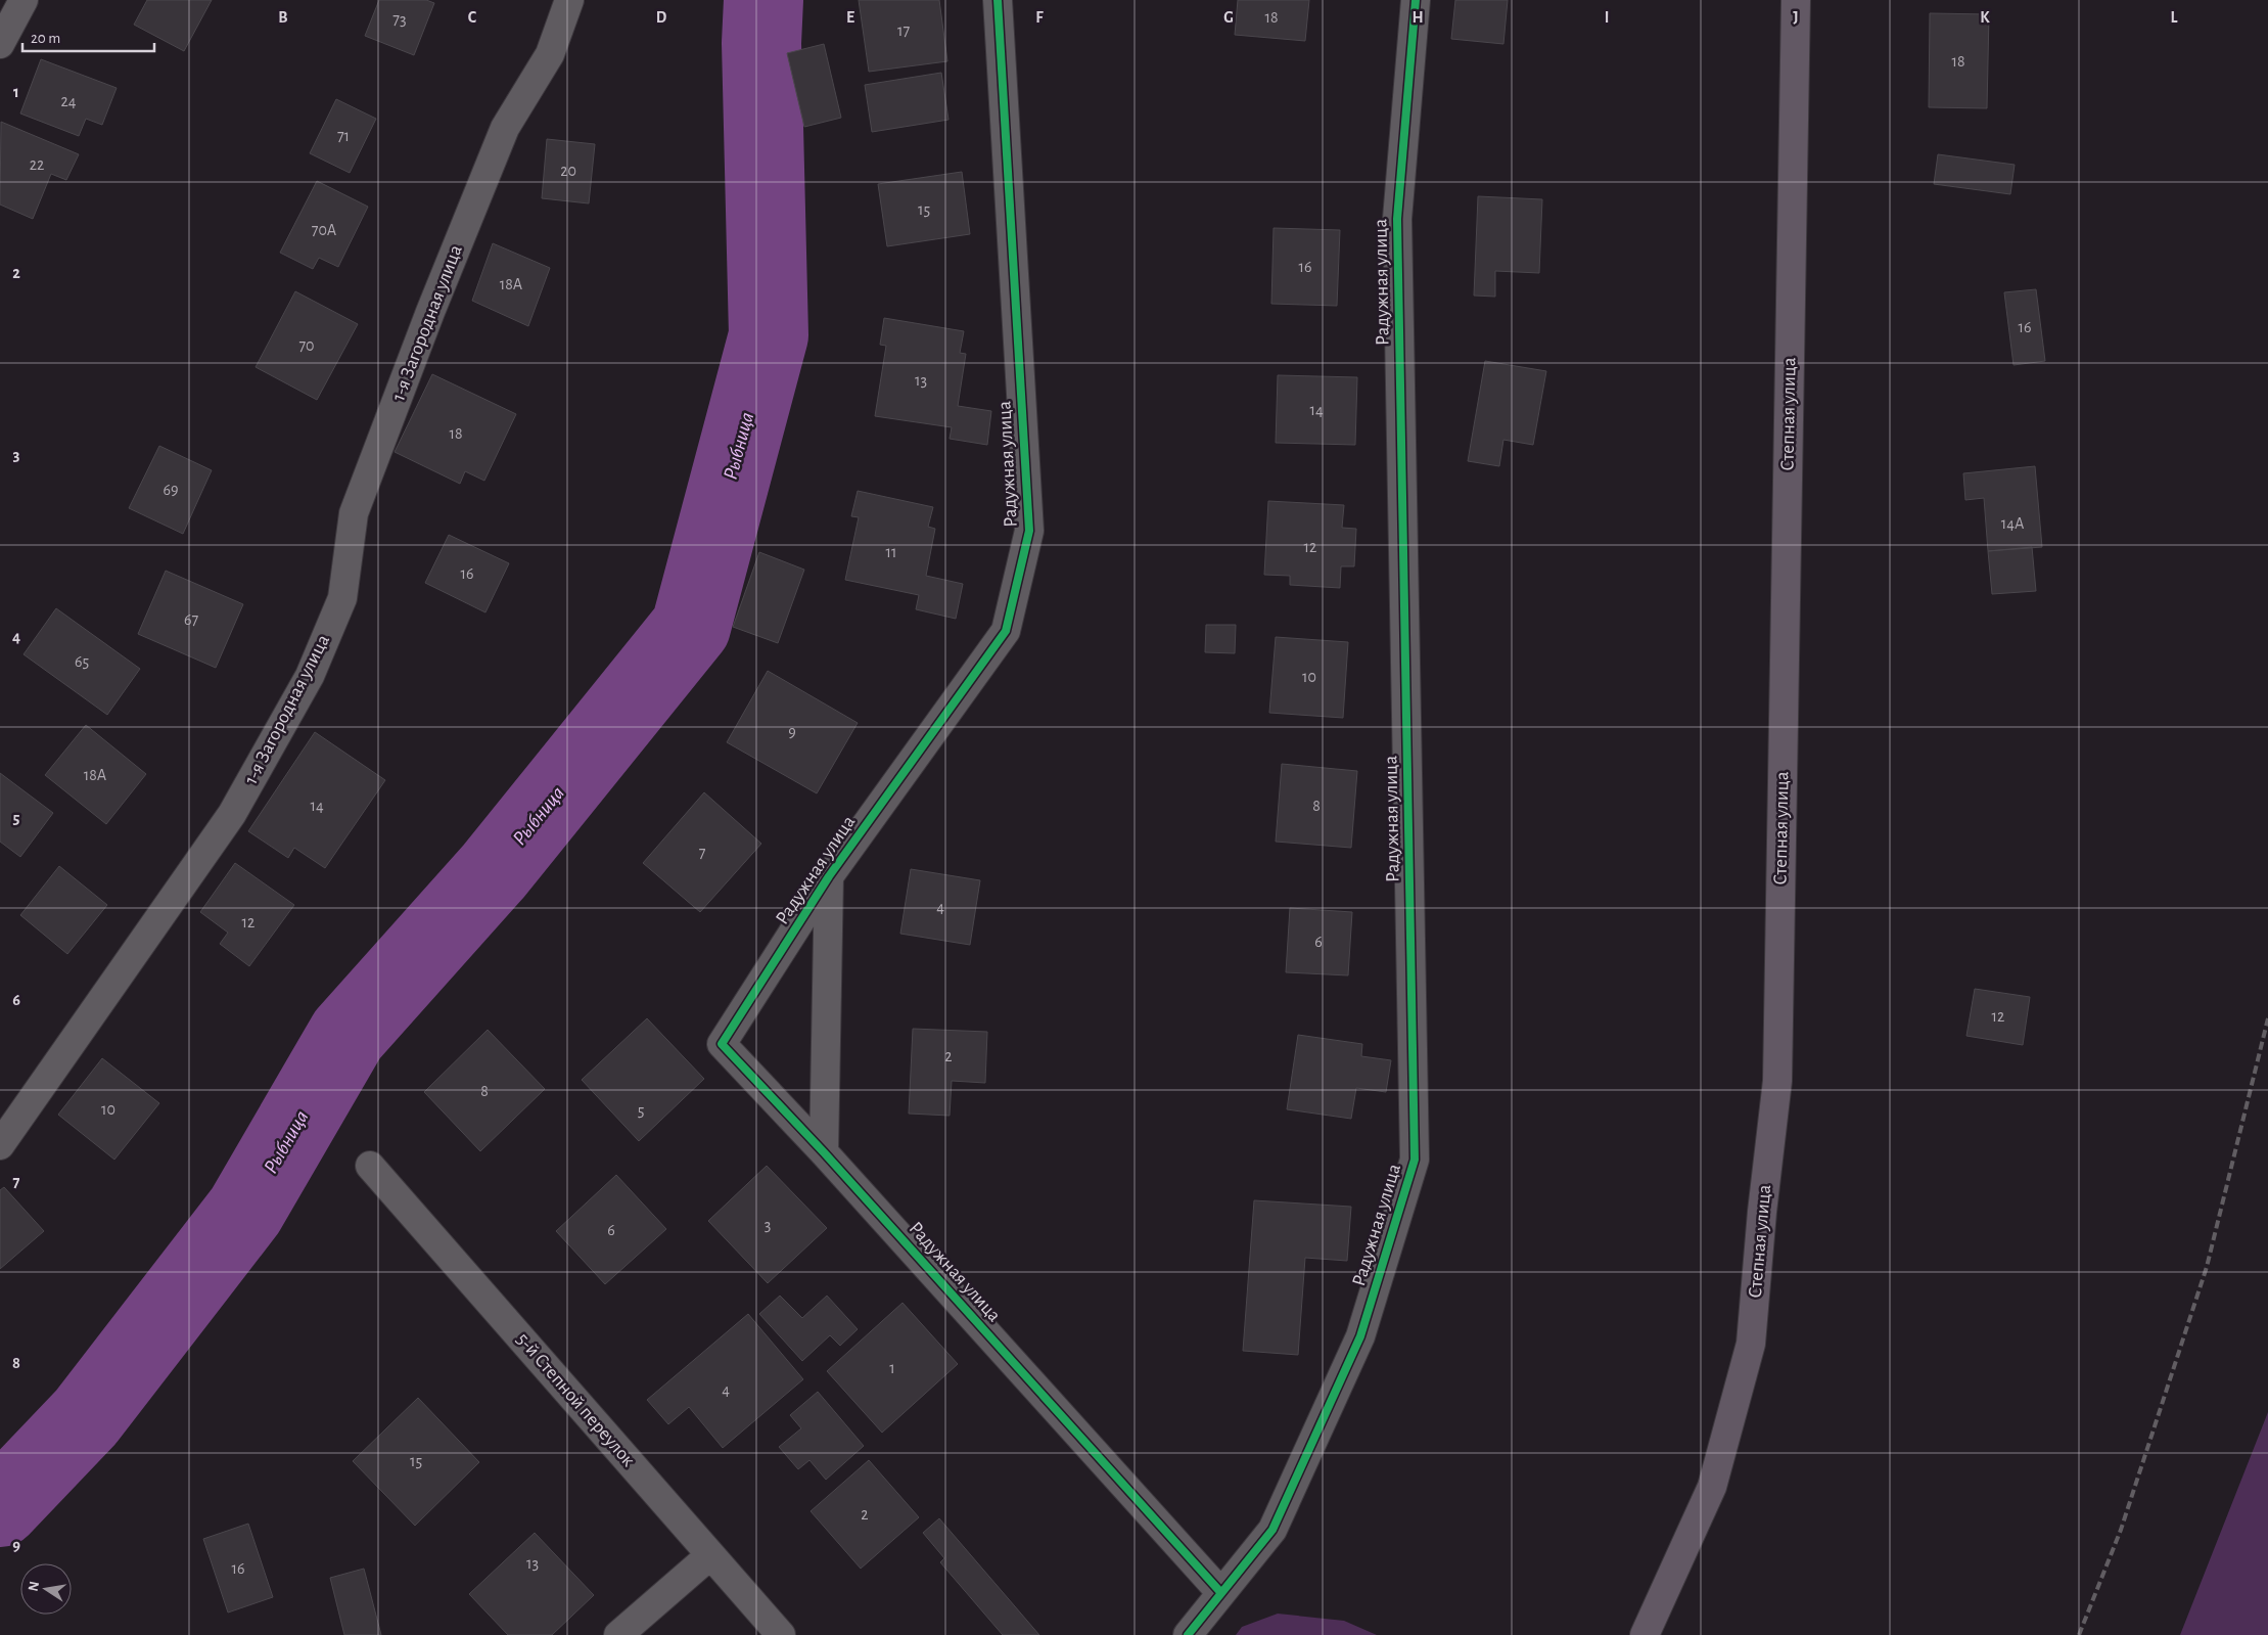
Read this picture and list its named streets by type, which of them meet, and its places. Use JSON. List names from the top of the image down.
{
  "streets": {
    "main road": ["Степная улица"],
    "street": ["Радужная улица", "1-я Загородная улица", "5-й Степной переулок"]
  },
  "water": ["Рыбница"],
  "house_numbers": [
    "18",
    "73",
    "17",
    "18",
    "24",
    "71",
    "22",
    "20",
    "15",
    "70А",
    "16",
    "18А",
    "16",
    "70",
    "13",
    "14",
    "18",
    "69",
    "14А",
    "12",
    "11",
    "16",
    "67",
    "65",
    "10",
    "9",
    "18А",
    "14",
    "8",
    "7",
    "4",
    "12",
    "6",
    "12",
    "2",
    "8",
    "10",
    "5",
    "3",
    "6",
    "1",
    "4",
    "15",
    "2",
    "13",
    "16"
  ],
  "scale_bar": "20 m",
  "north": "left",
  "grid": {
    "columns": [
      "B",
      "C",
      "D",
      "E",
      "F",
      "G",
      "H",
      "I",
      "J",
      "K",
      "L"
    ],
    "rows": [
      "1",
      "2",
      "3",
      "4",
      "5",
      "6",
      "7",
      "8",
      "9"
    ]
  }
}
